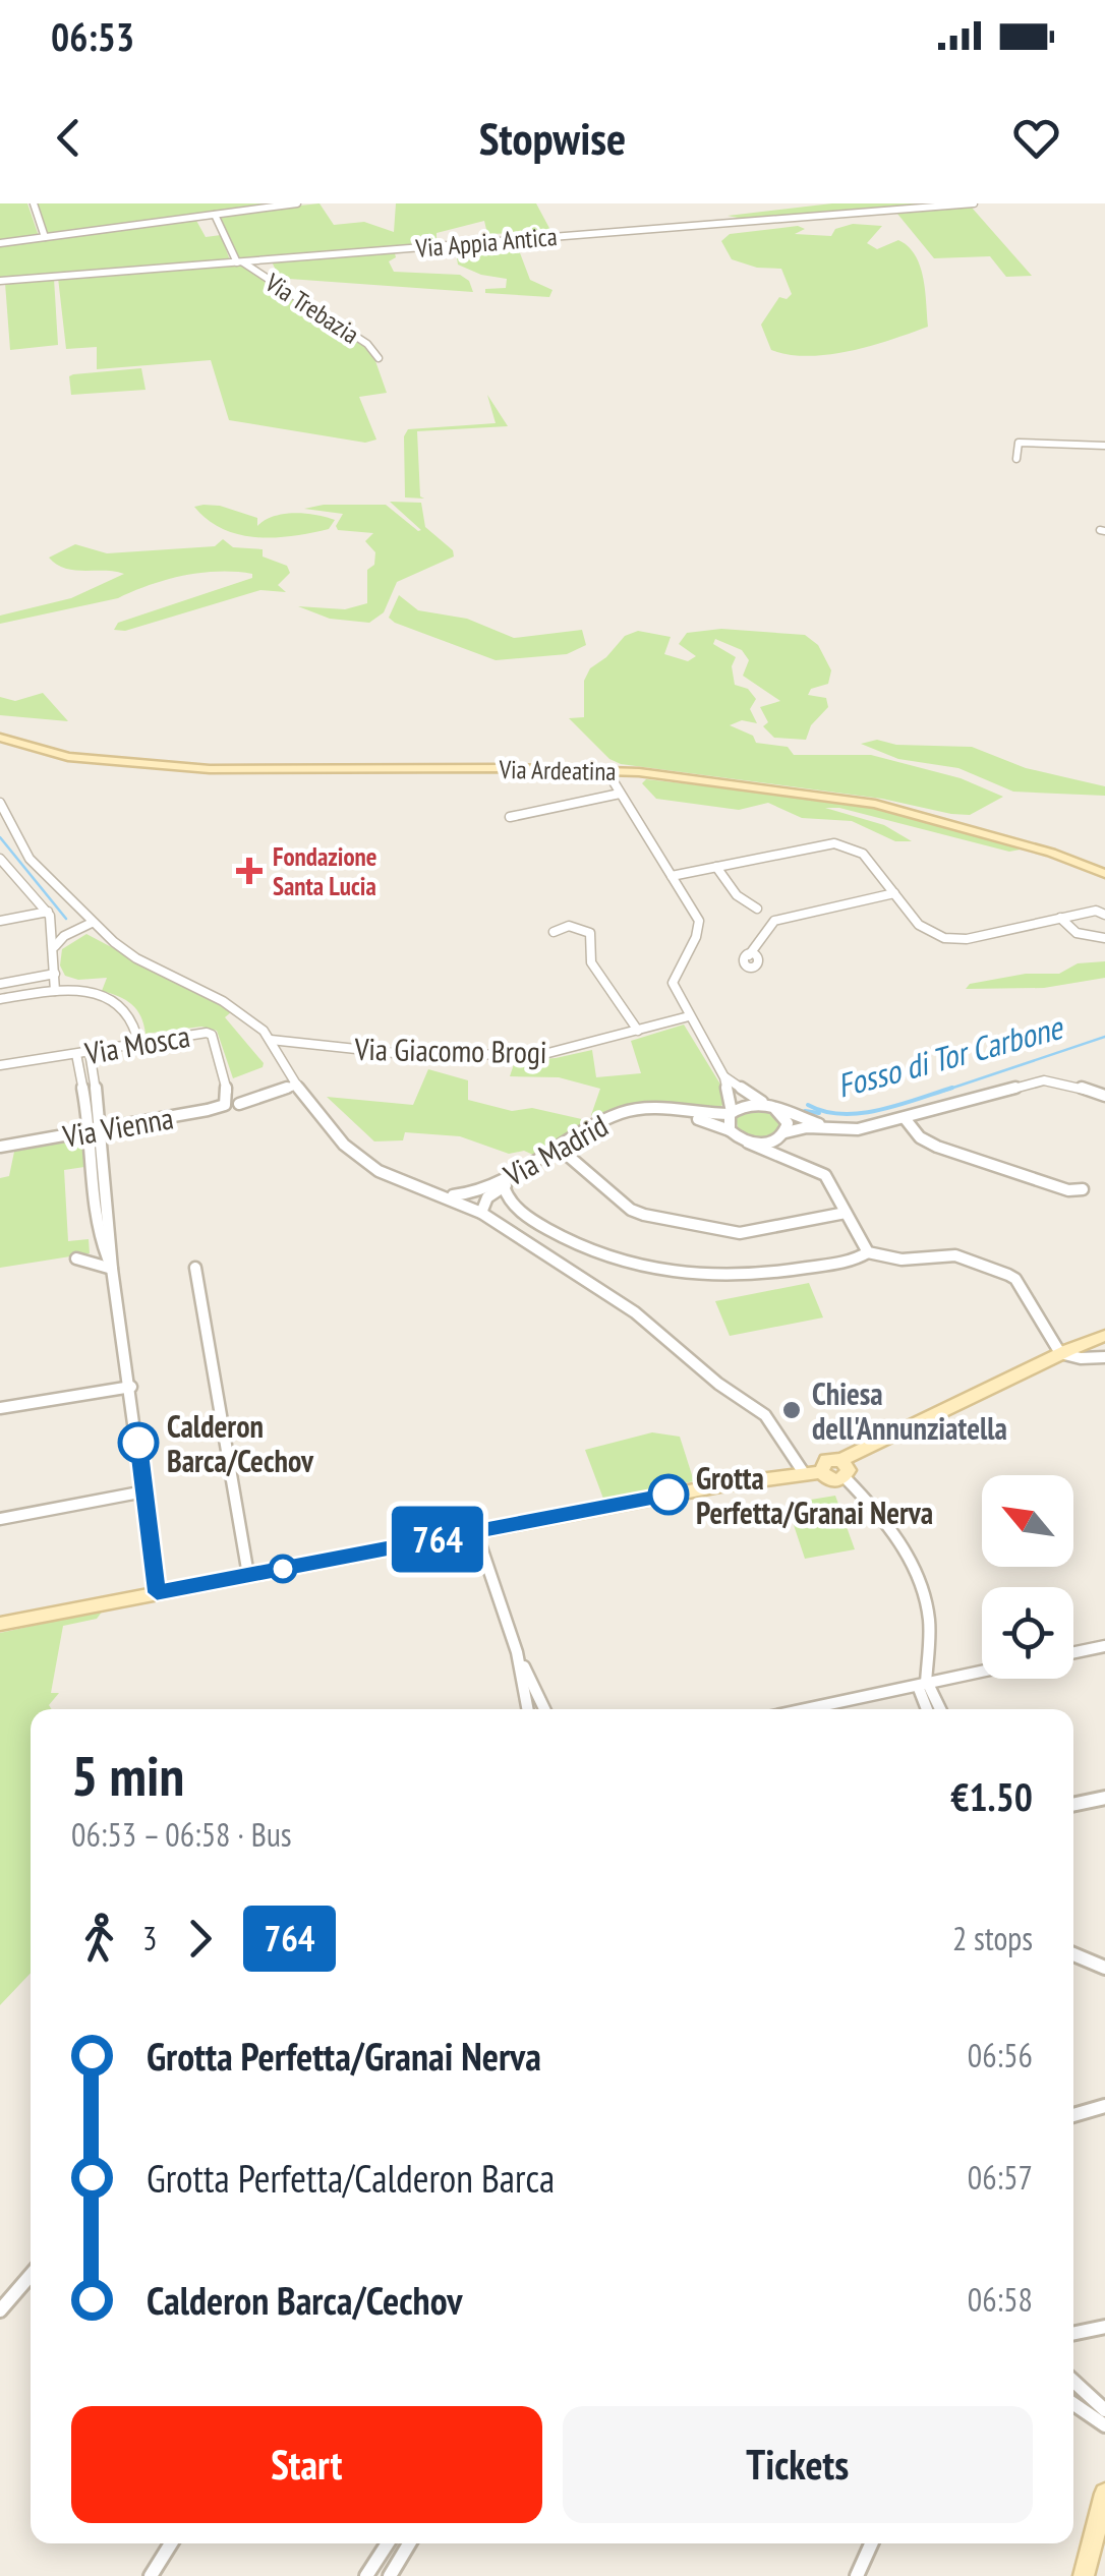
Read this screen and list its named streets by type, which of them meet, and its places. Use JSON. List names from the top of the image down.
{
  "streets": {
    "main road": ["Via Ardeatina"],
    "street": [
      "Via Appia Antica",
      "Via Trebazia",
      "Via Mosca",
      "Via Giacomo Brogi",
      "Via Vienna",
      "Via Madrid"
    ]
  },
  "crossings": [
    ["Via Appia Antica", "Via Trebazia"],
    ["Via Mosca", "Via Vienna"]
  ],
  "water": ["Fosso di Tor Carbone"],
  "places": {
    "health": ["Fondazione Santa Lucia"],
    "other": ["Chiesa dell'Annunziatella", "Calderon Barca/Cechov", "Grotta Perfetta/Granai Nerva"]
  },
  "lines": ["bus line 764"],
  "north": "top left",
  "page": {
    "status": "06:53",
    "header": "Stopwise",
    "on_map": "764",
    "heading": ["5 min", "06:53 – 06:58 · Bus", "€1.50"],
    "legs": ["3", "764", "2 stops"],
    "list": [
      {
        "name": "Grotta Perfetta/Granai Nerva",
        "value": "06:56"
      },
      {
        "name": "Grotta Perfetta/Calderon Barca",
        "value": "06:57"
      },
      {
        "name": "Calderon Barca/Cechov",
        "value": "06:58"
      }
    ],
    "buttons": ["Start", "Tickets"]
  }
}
